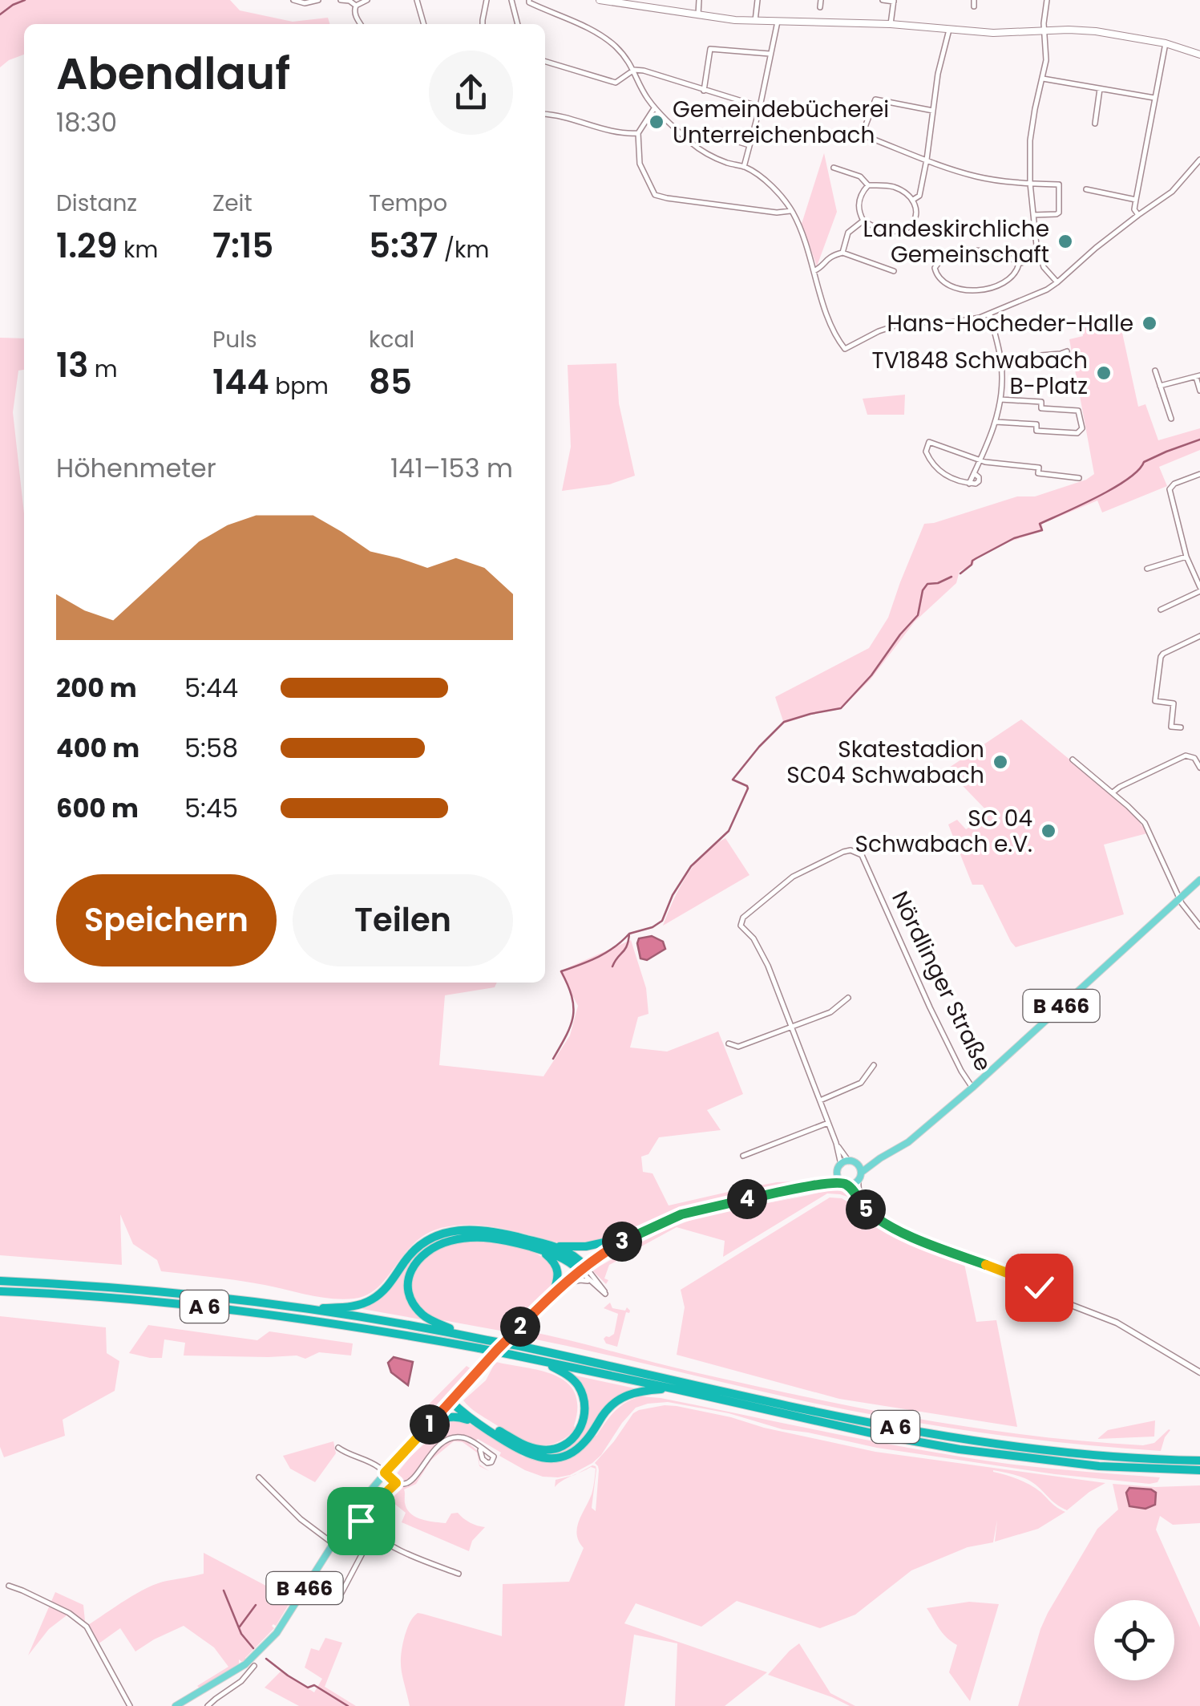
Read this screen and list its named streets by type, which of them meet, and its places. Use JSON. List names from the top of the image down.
{
  "streets": {
    "highway": ["A 6"],
    "main road": ["Nördlinger Straße", "B 466"]
  },
  "crossings": [
    ["Nördlinger Straße", "B 466"]
  ],
  "places": [
    "Gemeindebücherei Unterreichenbach",
    "Landeskirchliche Gemeinschaft",
    "Hans-Hocheder-Halle",
    "TV1848 Schwabach B-Platz",
    "Skatestadion SC04 Schwabach",
    "SC 04 Schwabach e.V."
  ],
  "page": {
    "heading": ["Abendlauf", "18:30"],
    "stats": [
      ["Distanz", "1.29 km"],
      ["Zeit", "7:15"],
      ["Tempo", "5:37 /km"],
      ["13 m"],
      ["Puls", "144 bpm"],
      ["kcal", "85"]
    ],
    "chart": ["Höhenmeter", "141–153 m"],
    "list": [
      {
        "name": "200 m",
        "note": "5:44"
      },
      {
        "name": "400 m",
        "note": "5:58"
      },
      {
        "name": "600 m",
        "note": "5:45"
      }
    ],
    "buttons": ["Speichern", "Teilen"],
    "pins": [
      "4",
      "5",
      "3",
      "2",
      "1"
    ]
  }
}
